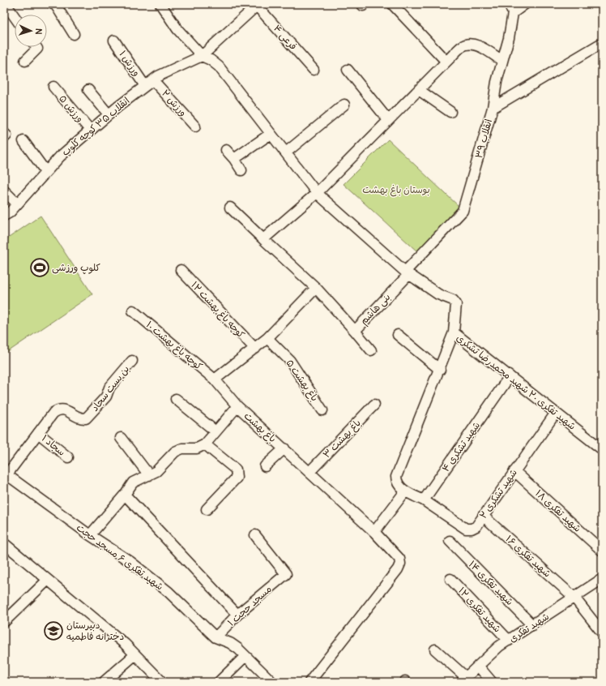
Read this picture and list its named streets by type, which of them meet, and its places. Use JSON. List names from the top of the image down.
{
  "streets": {
    "street": [
      "فرعی ۴",
      "ورزش ۱",
      "ورزش ۲",
      "ورزش ۵",
      "انقلاب ۳۵ کوچه کلوپ",
      "انقلاب ۳۹",
      "بنی هاشم",
      "کوچه باغ بهشت ۱۲",
      "کوچه باغ بهشت ۱۰",
      "باغ بهشت ۵",
      "شهید تفکری ۲۰ شهید محمدرضا تشکری",
      "بن بست سجاد",
      "باغ بهشت",
      "باغ بهشت ۳",
      "سجاد ۱",
      "شهید تشکری ۴",
      "شهید تشکری ۲",
      "شهید تفکری ۱۸",
      "شهید تفکری ۱۶",
      "شهید تفکری ۶ مسجد حجت",
      "شهید تفکری ۱۴",
      "مسجد حجت ۱",
      "شهید تفکری ۱۲",
      "شهید تفکری"
    ]
  },
  "crossings": [
    ["فرعی ۴", "انقلاب ۳۵ کوچه کلوپ"],
    ["ورزش ۱", "ورزش ۲"],
    ["ورزش ۱", "انقلاب ۳۵ کوچه کلوپ"],
    ["ورزش ۲", "انقلاب ۳۵ کوچه کلوپ"],
    ["ورزش ۵", "انقلاب ۳۵ کوچه کلوپ"],
    ["انقلاب ۳۹", "بنی هاشم"],
    ["انقلاب ۳۹", "شهید تفکری ۲۰ شهید محمدرضا تشکری"],
    ["بنی هاشم", "شهید تفکری ۲۰ شهید محمدرضا تشکری"],
    ["کوچه باغ بهشت ۱۰", "باغ بهشت"],
    ["شهید تفکری ۲۰ شهید محمدرضا تشکری", "شهید تشکری ۴"],
    ["شهید تفکری ۲۰ شهید محمدرضا تشکری", "شهید تشکری ۲"],
    ["بن بست سجاد", "سجاد ۱"],
    ["بن بست سجاد", "شهید تفکری ۶ مسجد حجت"],
    ["باغ بهشت", "باغ بهشت ۳"],
    ["شهید تشکری ۴", "شهید تشکری ۲"],
    ["شهید تشکری ۲", "شهید تفکری ۱۸"],
    ["شهید تشکری ۲", "شهید تفکری ۱۶"],
    ["شهید تفکری ۱۶", "شهید تفکری"],
    ["شهید تفکری ۶ مسجد حجت", "مسجد حجت ۱"],
    ["شهید تفکری ۱۴", "شهید تفکری"],
    ["شهید تفکری ۱۲", "شهید تفکری"]
  ],
  "parks": ["بوستان باغ بهشت"],
  "places": {
    "sports": ["کلوپ ورزشی"],
    "school or university": ["دبیرستان دخترانه فاطمیه"]
  },
  "north": "right"
}
